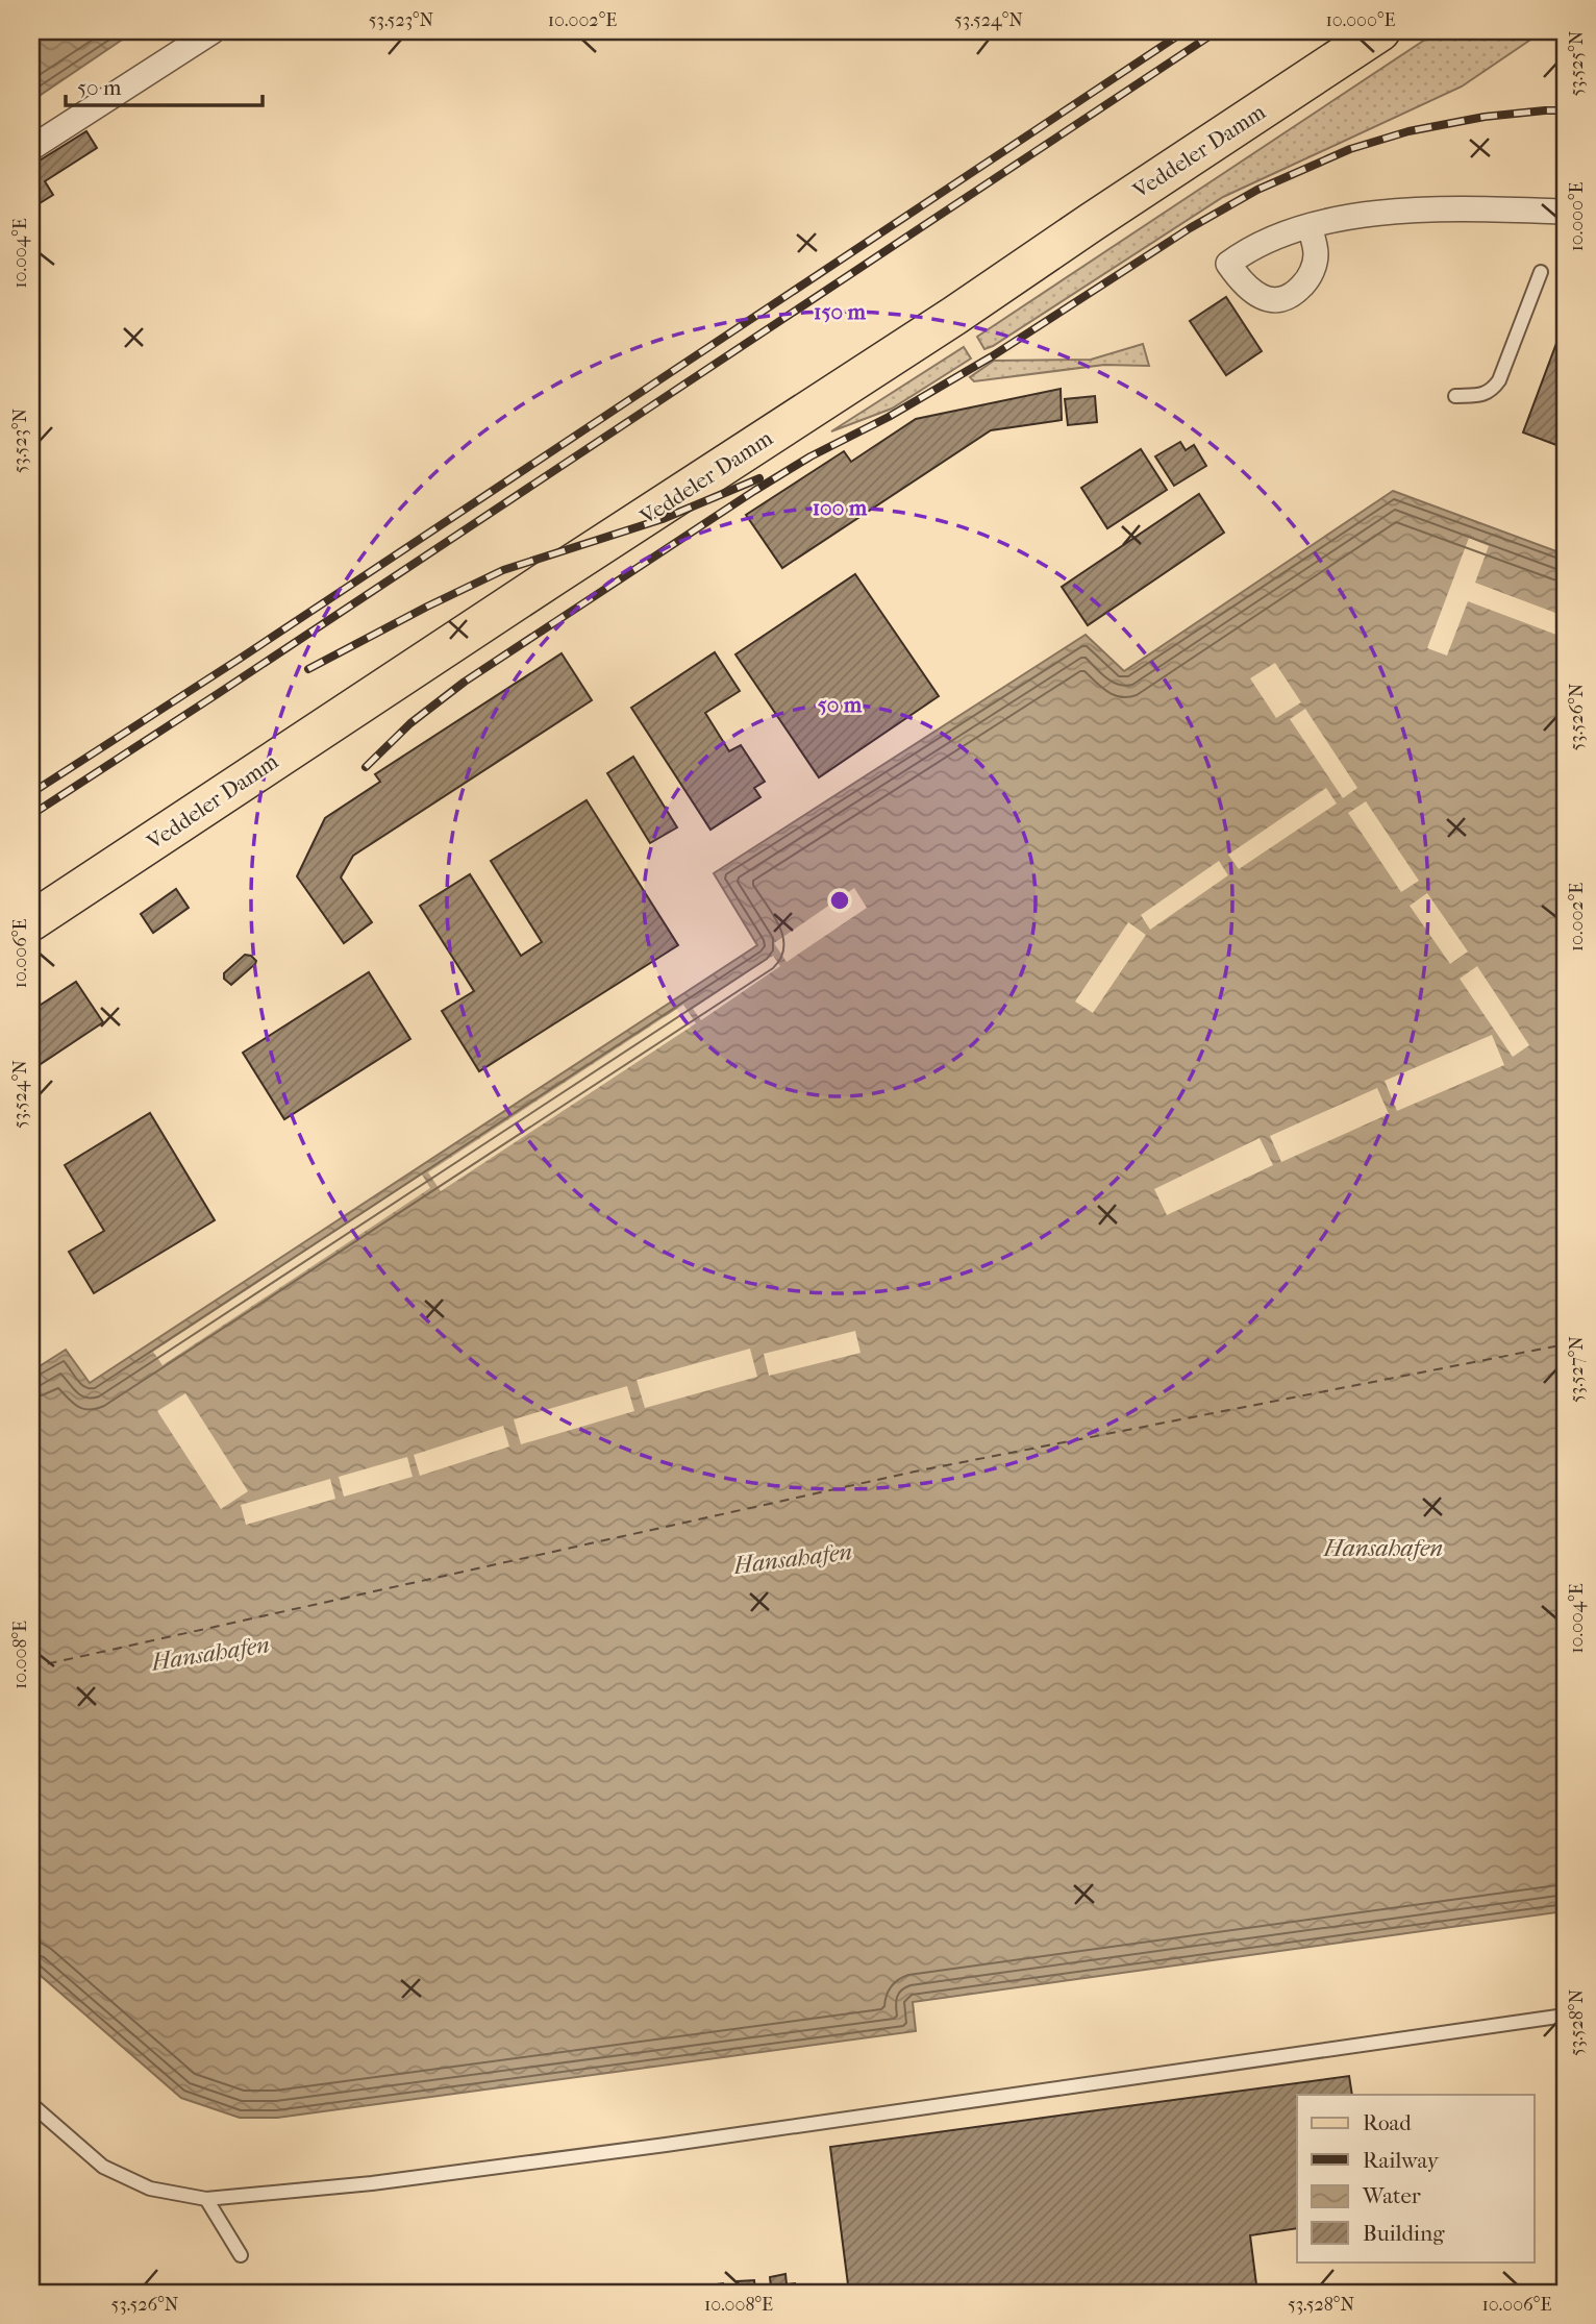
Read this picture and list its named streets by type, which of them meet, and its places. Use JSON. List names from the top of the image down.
{
  "streets": {
    "main road": ["Veddeler Damm"]
  },
  "water": ["Hansahafen"],
  "legend": [
    "Road",
    "Railway",
    "Water",
    "Building"
  ],
  "scale_bar": "50 m",
  "coordinates": [
    "53.523°N",
    "10.002°E",
    "53.524°N",
    "10.000°E",
    "53.525°N",
    "10.004°E",
    "53.526°N",
    "10.006°E",
    "53.527°N",
    "10.008°E",
    "53.528°N"
  ],
  "rings": ["150 m", "100 m", "50 m"]
}
